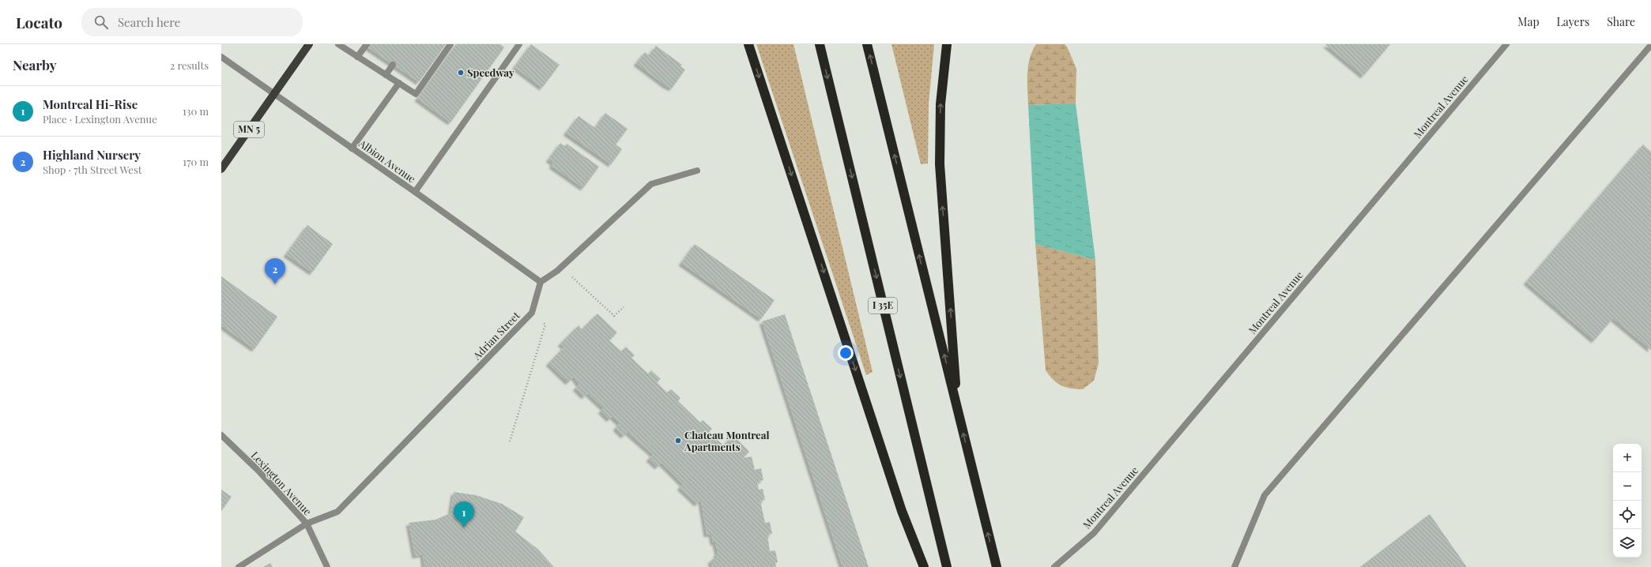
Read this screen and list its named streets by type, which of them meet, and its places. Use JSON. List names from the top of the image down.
{
  "streets": {
    "highway": ["I 35E"],
    "main road": ["MN 5"],
    "street": [
      "Montreal Avenue",
      "Albion Avenue",
      "Adrian Street",
      "Lexington Avenue"
    ]
  },
  "crossings": [
    ["MN 5", "Albion Avenue"],
    ["Albion Avenue", "Adrian Street"],
    ["Adrian Street", "Lexington Avenue"]
  ],
  "places": ["Speedway", "Chateau Montreal Apartments"],
  "page": {
    "header": "Locato",
    "search": "Search here",
    "nav": ["Map", "Layers", "Share"],
    "heading": ["Nearby", "2 results"],
    "list": [
      {
        "mark": "1",
        "name": "Montreal Hi-Rise",
        "note": "Place · Lexington Avenue",
        "value": "130 m"
      },
      {
        "mark": "2",
        "name": "Highland Nursery",
        "note": "Shop · 7th Street West",
        "value": "170 m"
      }
    ],
    "pins": ["2", "1"],
    "map_buttons": ["+", "−"]
  }
}
